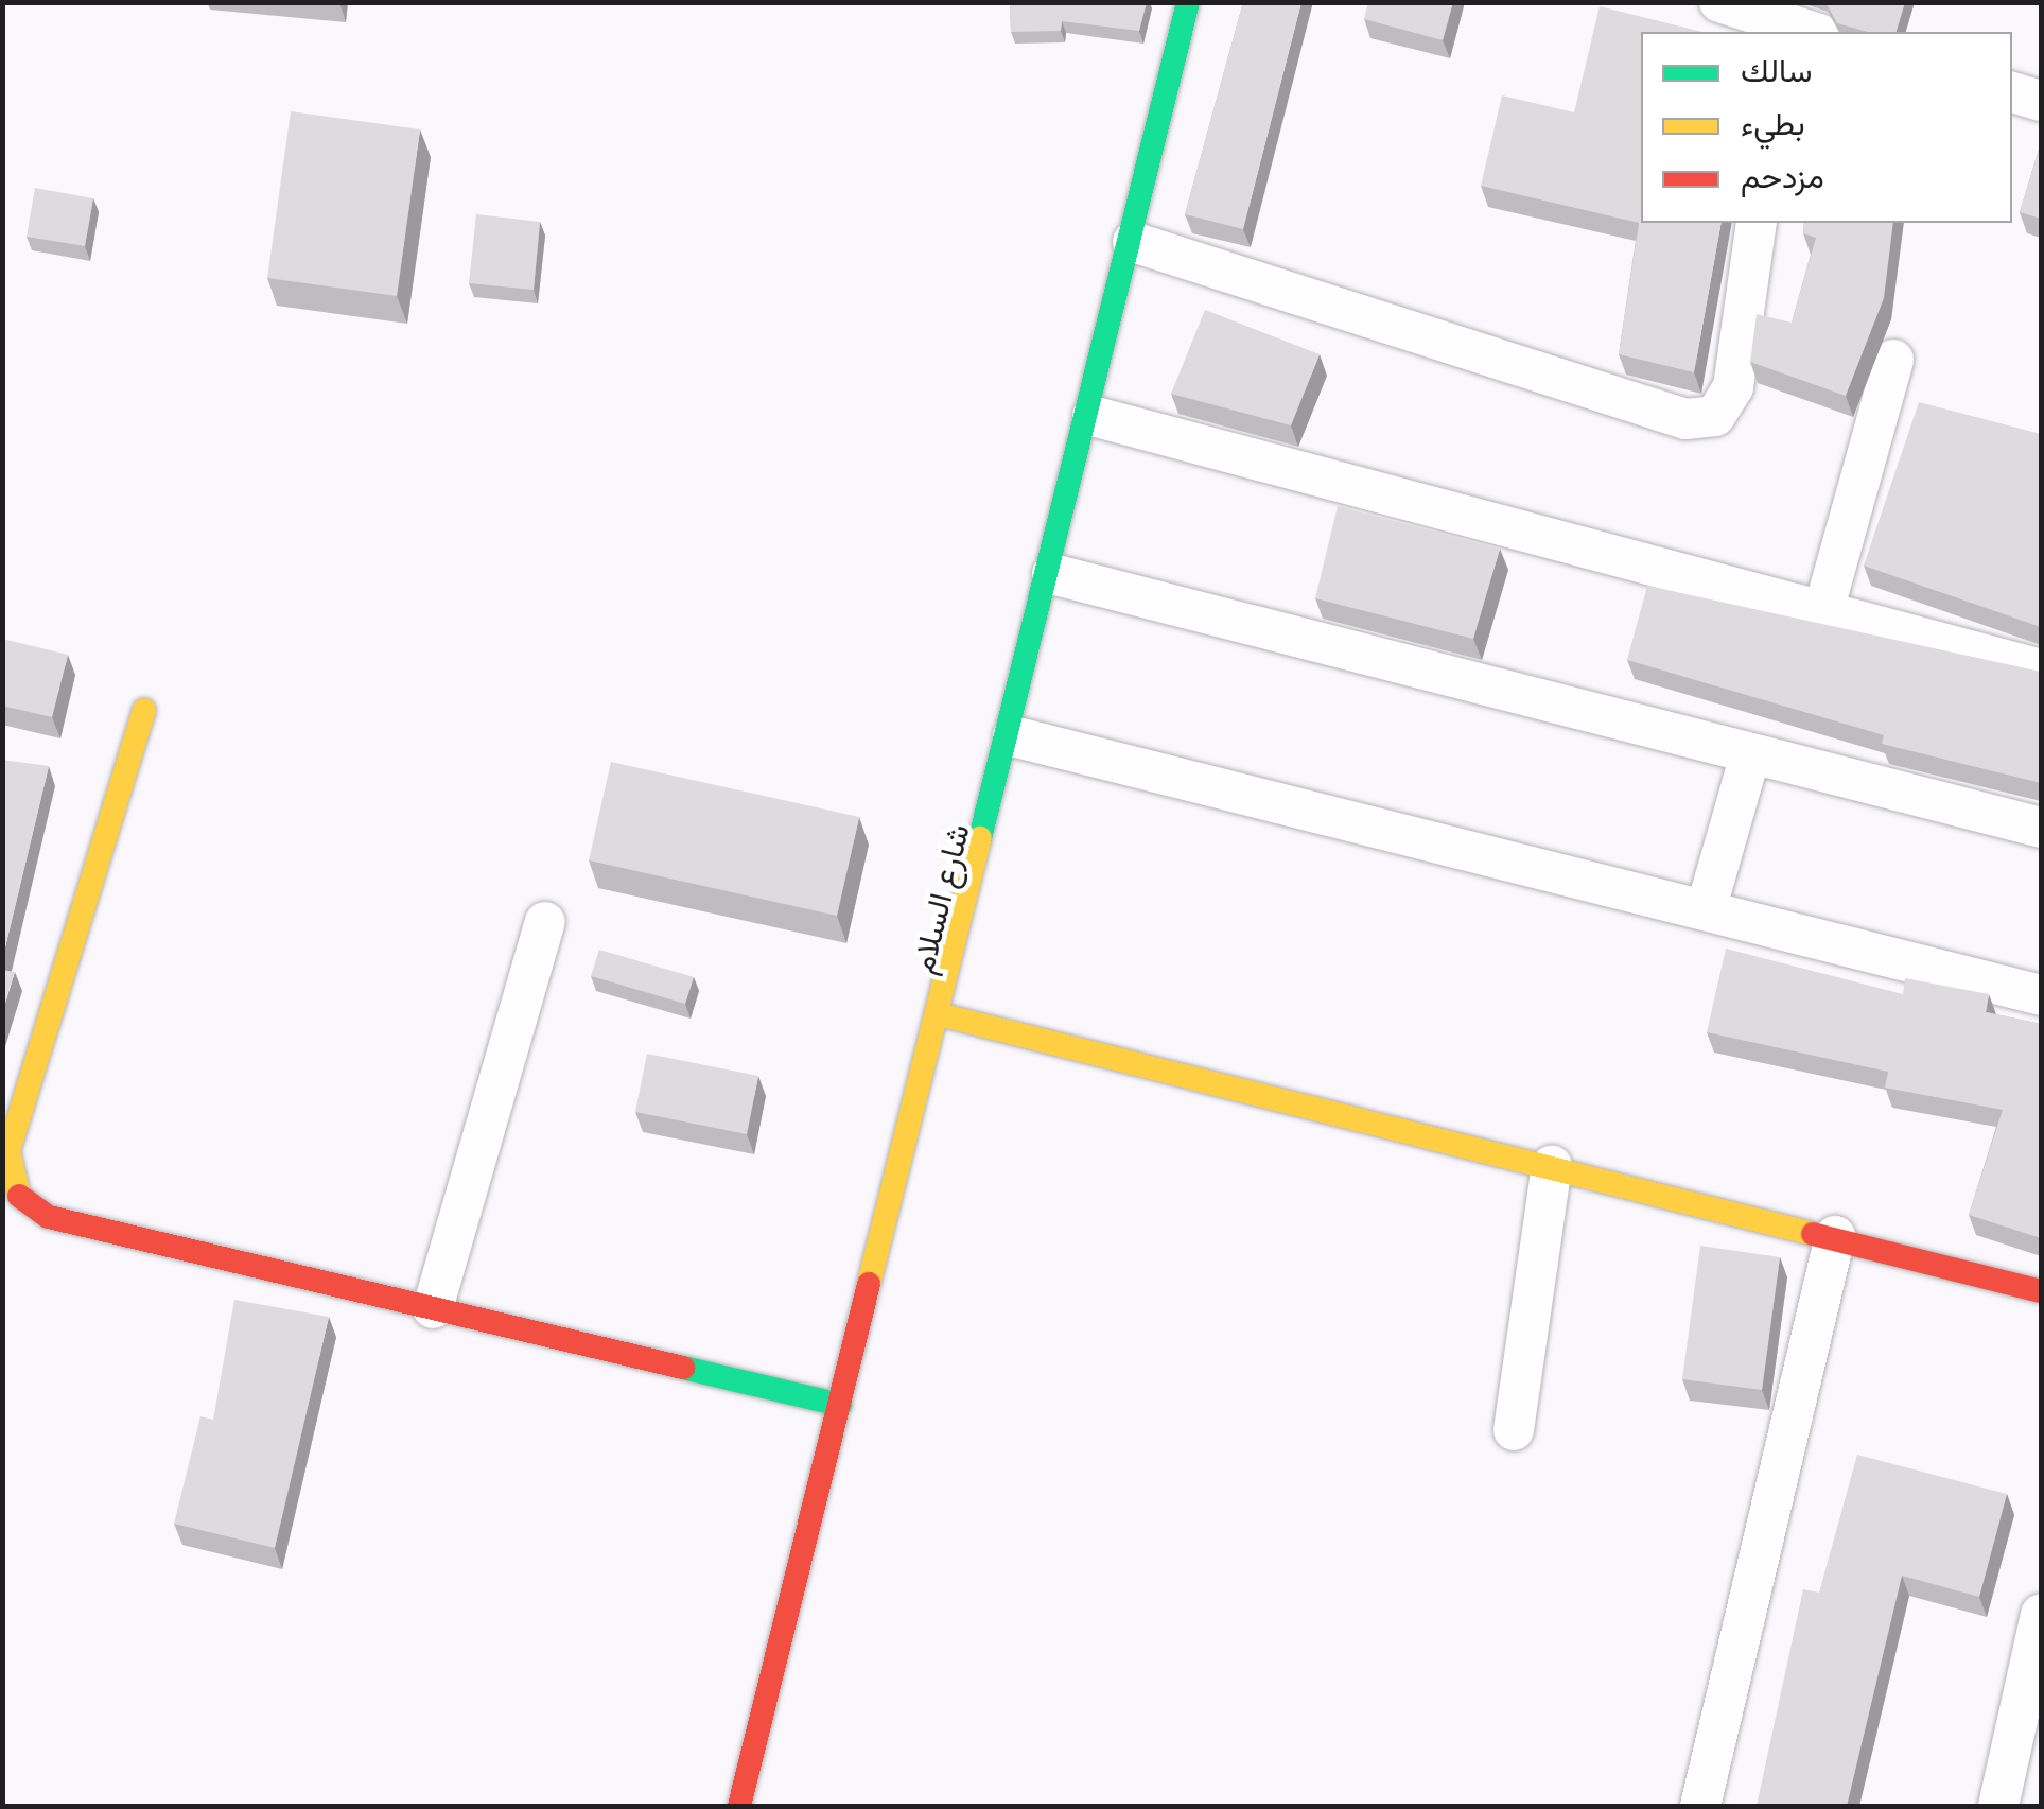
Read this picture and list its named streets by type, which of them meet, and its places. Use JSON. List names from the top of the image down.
{
  "streets": {
    "street": ["شارع السلام"]
  },
  "legend": ["سالك", "بطيء", "مزدحم"]
}
